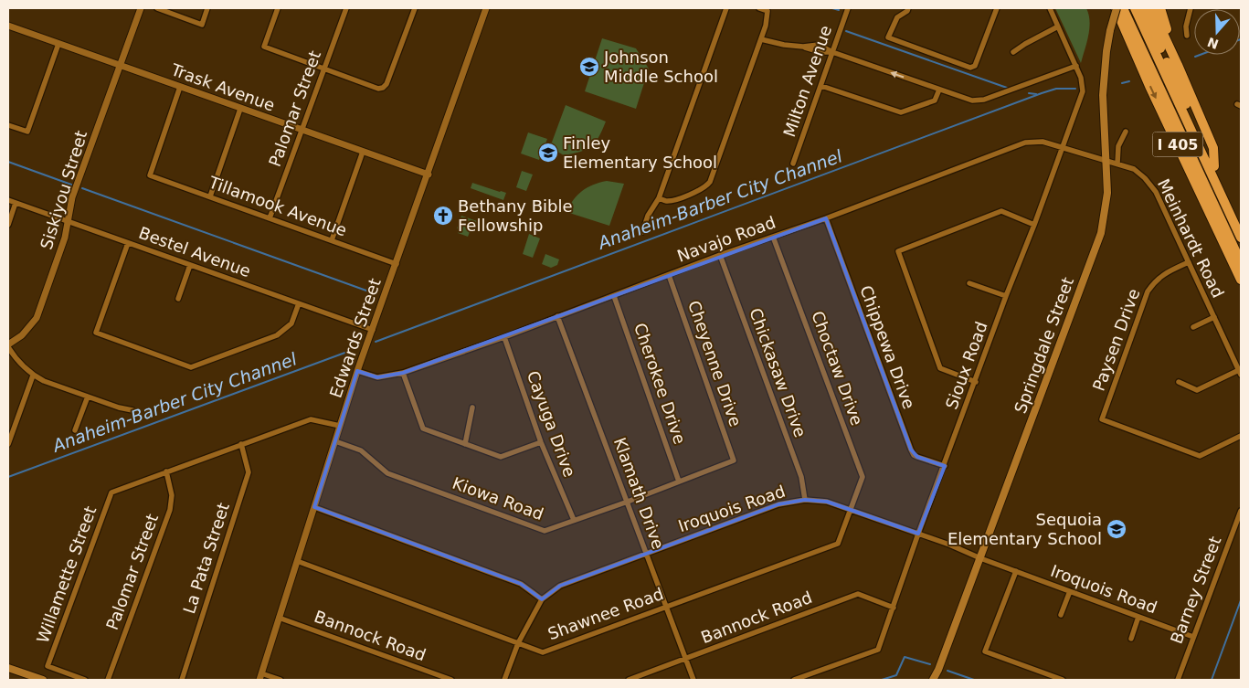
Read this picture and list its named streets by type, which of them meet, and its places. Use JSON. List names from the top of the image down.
{
  "streets": {
    "highway": ["I 405"],
    "main road": ["Springdale Street"],
    "street": [
      "Milton Avenue",
      "Trask Avenue",
      "Palomar Street",
      "Siskiyou Street",
      "Tillamook Avenue",
      "Meinhardt Road",
      "Navajo Road",
      "Bestel Avenue",
      "Edwards Street",
      "Paysen Drive",
      "Chippewa Drive",
      "Cheyenne Drive",
      "Sioux Road",
      "Choctaw Drive",
      "Chickasaw Drive",
      "Cherokee Drive",
      "Cayuga Drive",
      "Klamath Drive",
      "Kiowa Road",
      "Iroquois Road",
      "La Pata Street",
      "Willamette Street",
      "Barney Street",
      "Shawnee Road",
      "Bannock Road"
    ]
  },
  "crossings": [
    ["Trask Avenue", "Palomar Street"],
    ["Trask Avenue", "Siskiyou Street"],
    ["Trask Avenue", "Tillamook Avenue"],
    ["Trask Avenue", "Edwards Street"],
    ["Palomar Street", "Tillamook Avenue"],
    ["Palomar Street", "Willamette Street"],
    ["I 405", "Springdale Street"],
    ["Siskiyou Street", "Bestel Avenue"],
    ["Tillamook Avenue", "Edwards Street"],
    ["Meinhardt Road", "Navajo Road"],
    ["Meinhardt Road", "Paysen Drive"],
    ["Meinhardt Road", "Springdale Street"],
    ["Navajo Road", "Edwards Street"],
    ["Navajo Road", "Springdale Street"],
    ["Navajo Road", "Chippewa Drive"],
    ["Navajo Road", "Cheyenne Drive"],
    ["Navajo Road", "Sioux Road"],
    ["Navajo Road", "Choctaw Drive"],
    ["Navajo Road", "Chickasaw Drive"],
    ["Navajo Road", "Cherokee Drive"],
    ["Navajo Road", "Cayuga Drive"],
    ["Navajo Road", "Klamath Drive"],
    ["Bestel Avenue", "Edwards Street"],
    ["Edwards Street", "Kiowa Road"],
    ["Edwards Street", "Shawnee Road"],
    ["Edwards Street", "Bannock Road"],
    ["Springdale Street", "Iroquois Road"],
    ["Chippewa Drive", "Sioux Road"],
    ["Cheyenne Drive", "Kiowa Road"],
    ["Sioux Road", "Iroquois Road"],
    ["Sioux Road", "Bannock Road"],
    ["Choctaw Drive", "Iroquois Road"],
    ["Choctaw Drive", "Shawnee Road"],
    ["Chickasaw Drive", "Iroquois Road"],
    ["Cherokee Drive", "Kiowa Road"],
    ["Cayuga Drive", "Kiowa Road"],
    ["Klamath Drive", "Kiowa Road"],
    ["Klamath Drive", "Iroquois Road"],
    ["Klamath Drive", "Shawnee Road"],
    ["Klamath Drive", "Bannock Road"],
    ["Iroquois Road", "Barney Street"],
    ["Iroquois Road", "Shawnee Road"]
  ],
  "water": ["Anaheim-Barber City Channel"],
  "places": {
    "school or university": ["Johnson Middle School", "Finley Elementary School", "Sequoia Elementary School"],
    "church": ["Bethany Bible Fellowship"]
  },
  "north": "bottom"
}
